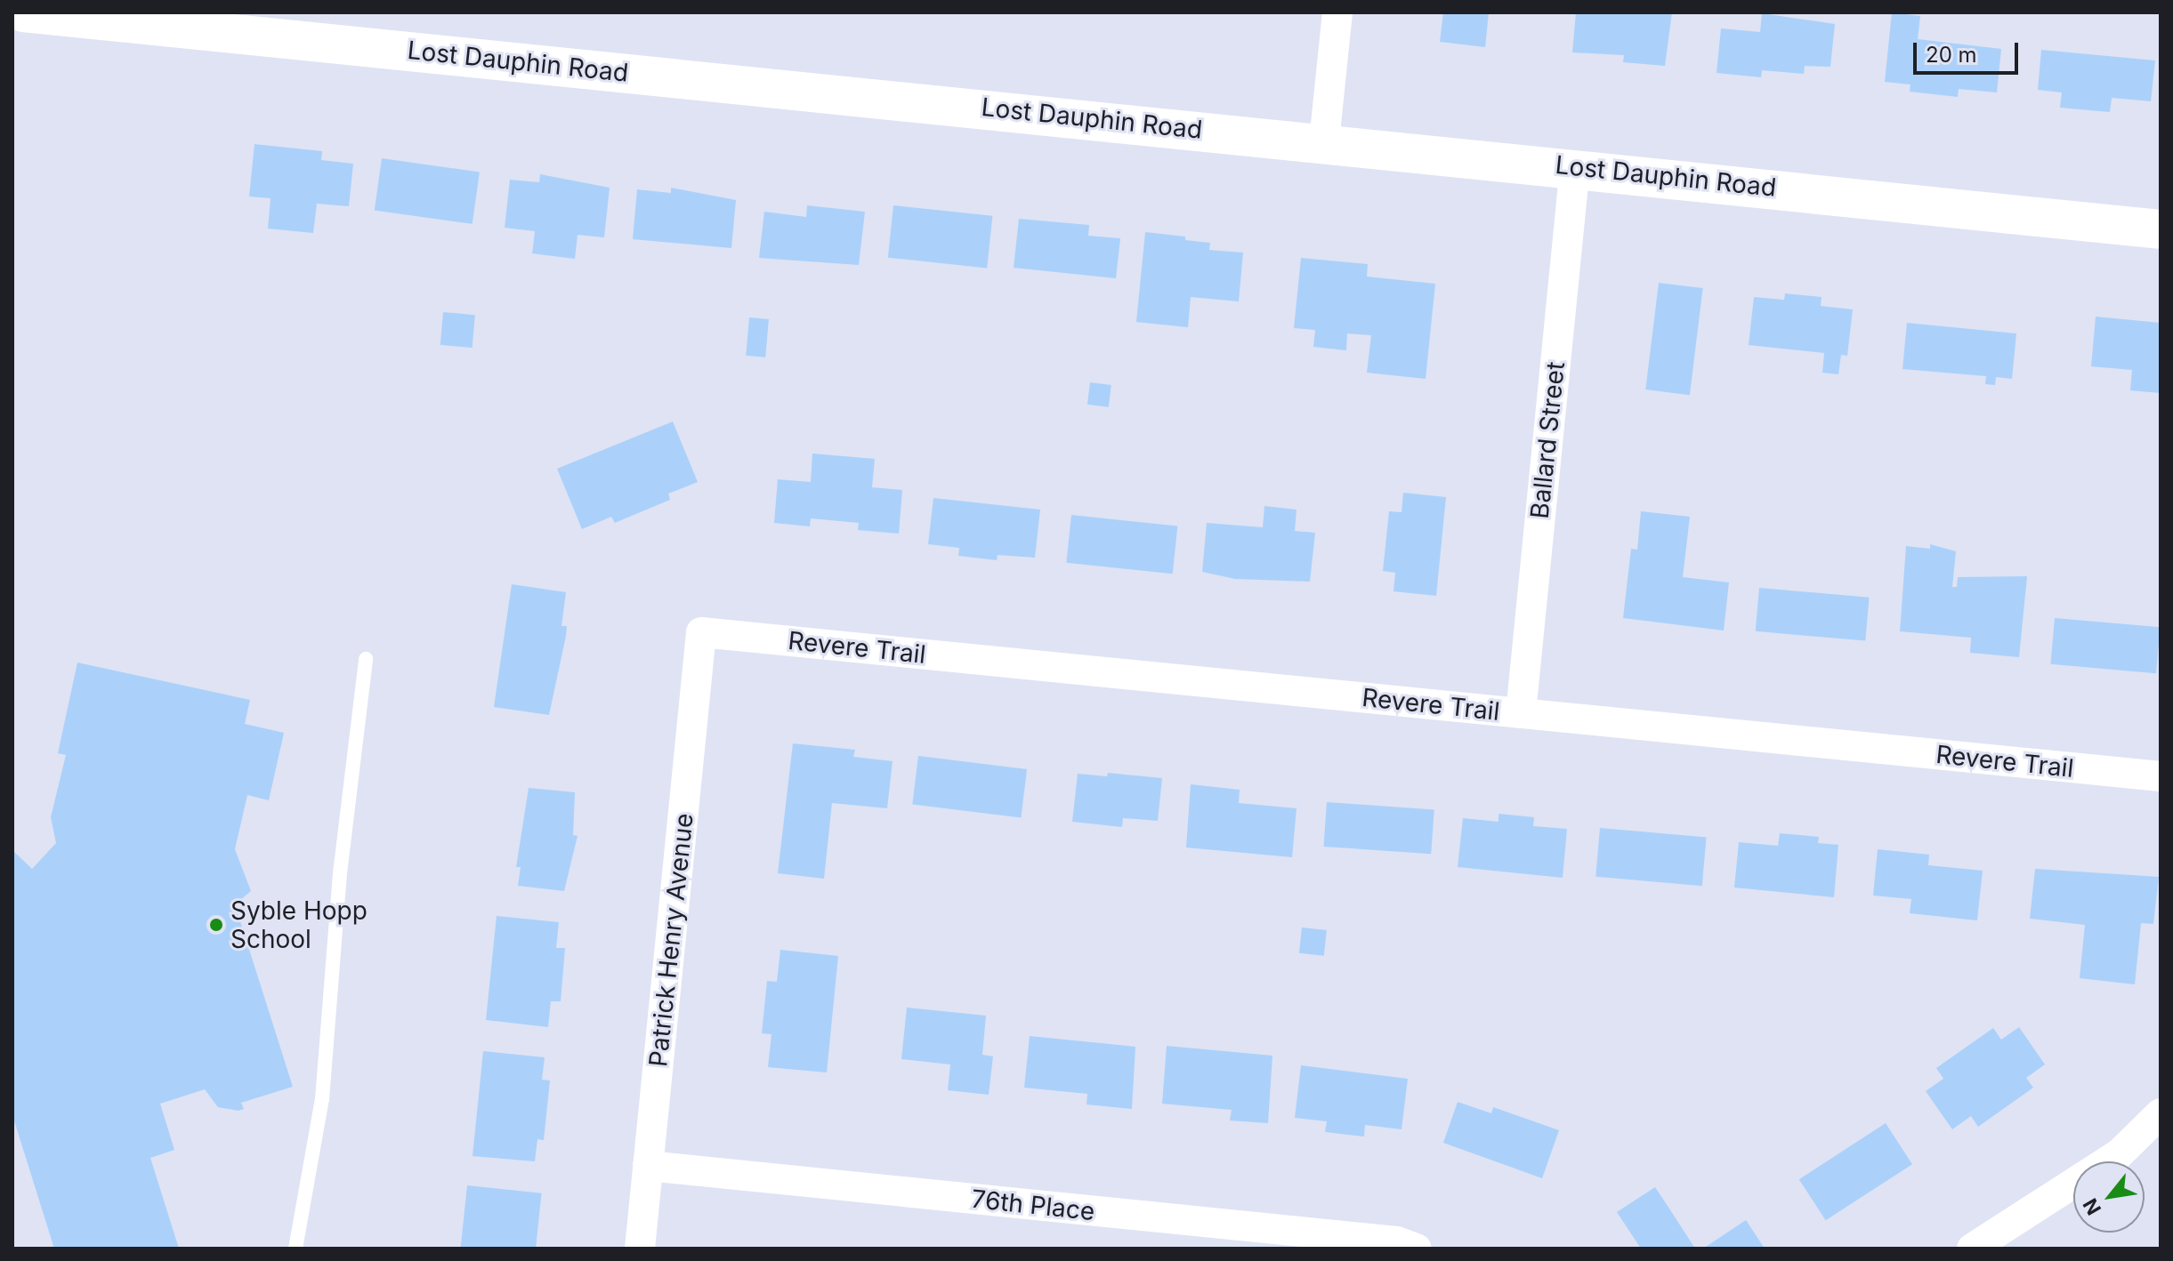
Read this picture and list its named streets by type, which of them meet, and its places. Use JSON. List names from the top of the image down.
{
  "streets": {
    "street": [
      "Lost Dauphin Road",
      "Ballard Street",
      "Revere Trail",
      "Patrick Henry Avenue",
      "76th Place"
    ]
  },
  "crossings": [
    ["Lost Dauphin Road", "Ballard Street"],
    ["Ballard Street", "Revere Trail"],
    ["Revere Trail", "Patrick Henry Avenue"],
    ["Patrick Henry Avenue", "76th Place"]
  ],
  "places": ["Syble Hopp School"],
  "scale_bar": "20 m",
  "north": "bottom left"
}
